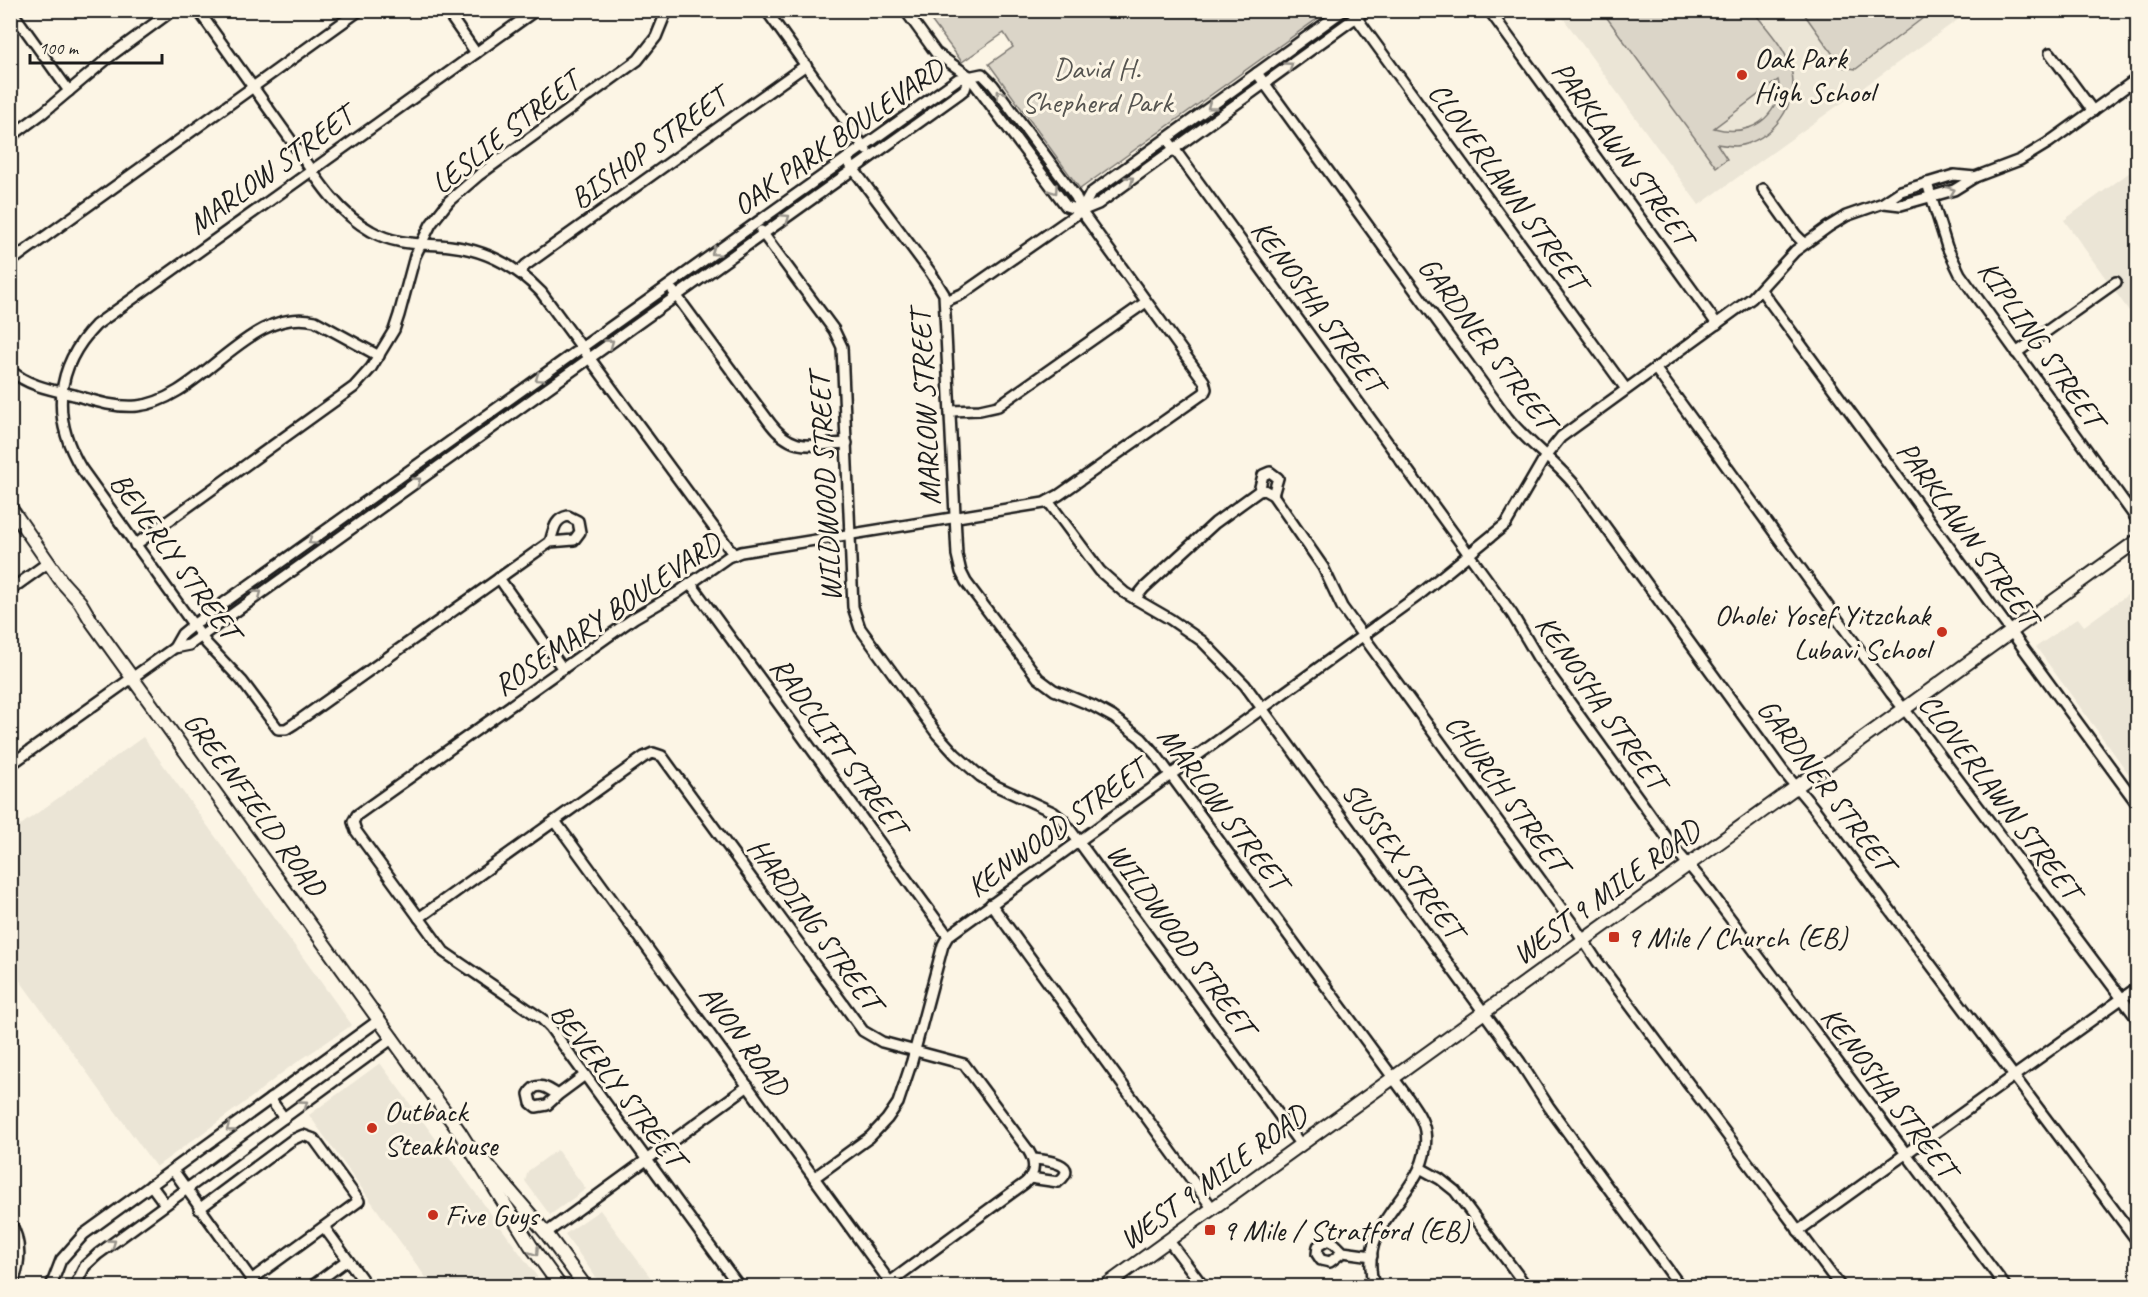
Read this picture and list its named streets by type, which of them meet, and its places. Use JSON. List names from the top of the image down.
{
  "streets": {
    "main road": ["GREENFIELD ROAD", "WEST 9 MILE ROAD"],
    "street": [
      "LESLIE STREET",
      "OAK PARK BOULEVARD",
      "BISHOP STREET",
      "PARKLAWN STREET",
      "MARLOW STREET",
      "CLOVERLAWN STREET",
      "KENOSHA STREET",
      "GARDNER STREET",
      "KIPLING STREET",
      "WILDWOOD STREET",
      "BEVERLY STREET",
      "ROSEMARY BOULEVARD",
      "RADCLIFT STREET",
      "CHURCH STREET",
      "KENWOOD STREET",
      "SUSSEX STREET",
      "HARDING STREET",
      "AVON ROAD"
    ]
  },
  "crossings": [
    ["LESLIE STREET", "BEVERLY STREET"],
    ["OAK PARK BOULEVARD", "MARLOW STREET"],
    ["OAK PARK BOULEVARD", "WILDWOOD STREET"],
    ["OAK PARK BOULEVARD", "BEVERLY STREET"],
    ["OAK PARK BOULEVARD", "GREENFIELD ROAD"],
    ["PARKLAWN STREET", "KENWOOD STREET"],
    ["PARKLAWN STREET", "WEST 9 MILE ROAD"],
    ["MARLOW STREET", "BEVERLY STREET"],
    ["MARLOW STREET", "ROSEMARY BOULEVARD"],
    ["MARLOW STREET", "KENWOOD STREET"],
    ["MARLOW STREET", "WEST 9 MILE ROAD"],
    ["CLOVERLAWN STREET", "KENWOOD STREET"],
    ["CLOVERLAWN STREET", "WEST 9 MILE ROAD"],
    ["KENOSHA STREET", "KENWOOD STREET"],
    ["KENOSHA STREET", "WEST 9 MILE ROAD"],
    ["GARDNER STREET", "KENWOOD STREET"],
    ["GARDNER STREET", "WEST 9 MILE ROAD"],
    ["WILDWOOD STREET", "ROSEMARY BOULEVARD"],
    ["WILDWOOD STREET", "KENWOOD STREET"],
    ["WILDWOOD STREET", "WEST 9 MILE ROAD"],
    ["BEVERLY STREET", "ROSEMARY BOULEVARD"],
    ["ROSEMARY BOULEVARD", "RADCLIFT STREET"],
    ["ROSEMARY BOULEVARD", "SUSSEX STREET"],
    ["RADCLIFT STREET", "KENWOOD STREET"],
    ["CHURCH STREET", "KENWOOD STREET"],
    ["CHURCH STREET", "SUSSEX STREET"],
    ["CHURCH STREET", "WEST 9 MILE ROAD"],
    ["KENWOOD STREET", "SUSSEX STREET"],
    ["SUSSEX STREET", "WEST 9 MILE ROAD"],
    ["HARDING STREET", "AVON ROAD"]
  ],
  "parks": ["David H. Shepherd Park"],
  "places": {
    "other": [
      "Oak Park High School",
      "Oholei Yosef Yitzchak Lubavi School",
      "Outback Steakhouse",
      "Five Guys"
    ],
    "transit": ["9 Mile / Church (EB)", "9 Mile / Stratford (EB)"]
  },
  "scale_bar": "100 m"
}
